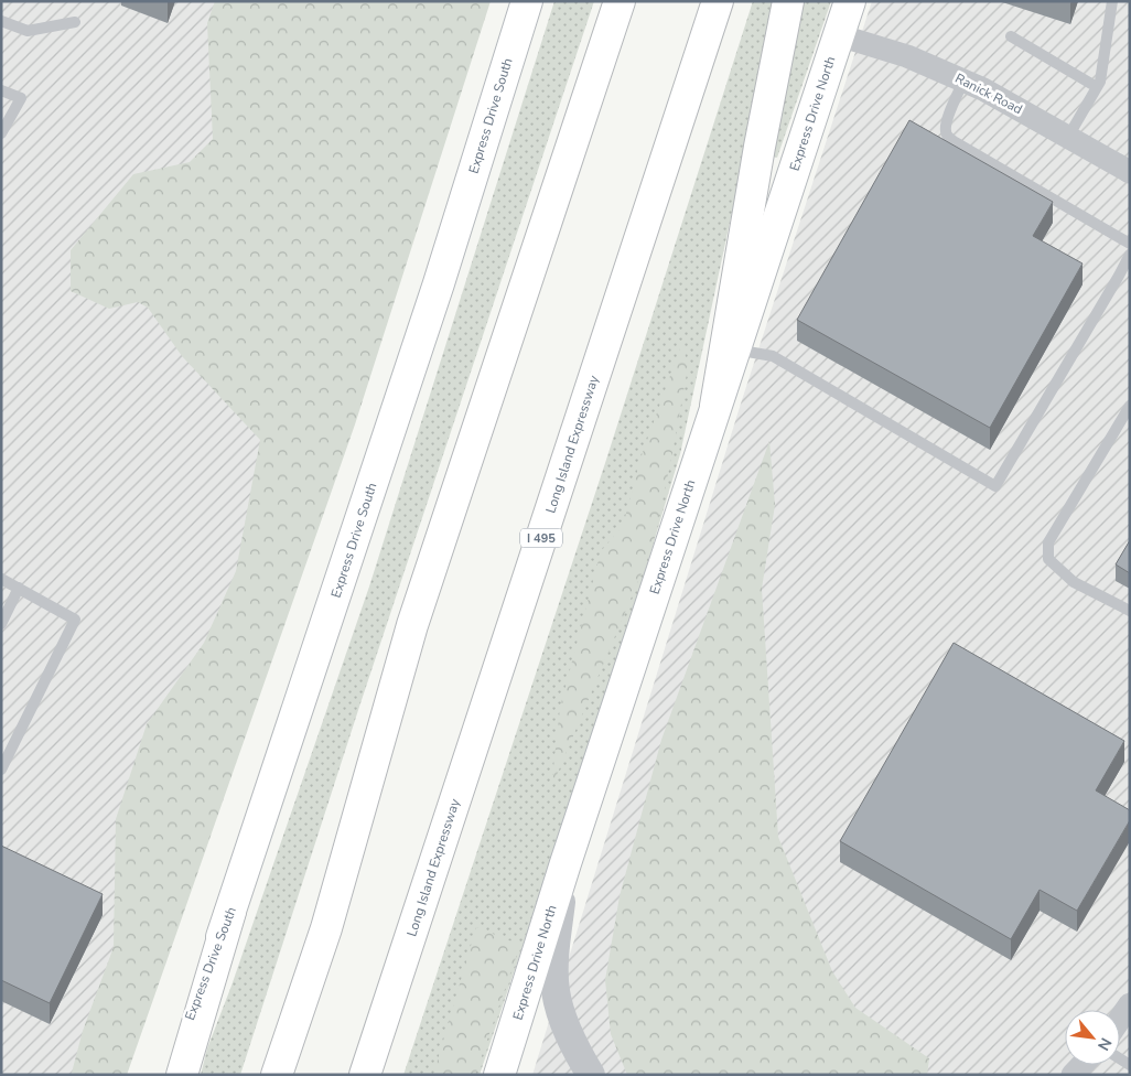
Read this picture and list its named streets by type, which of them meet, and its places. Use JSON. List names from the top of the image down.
{
  "streets": {
    "main road": [
      "Express Drive North",
      "Express Drive South",
      "Long Island Expressway",
      "I 495"
    ],
    "street": ["Ranick Road"]
  },
  "crossings": [
    ["Ranick Road", "Express Drive North"]
  ],
  "north": "bottom right"
}
